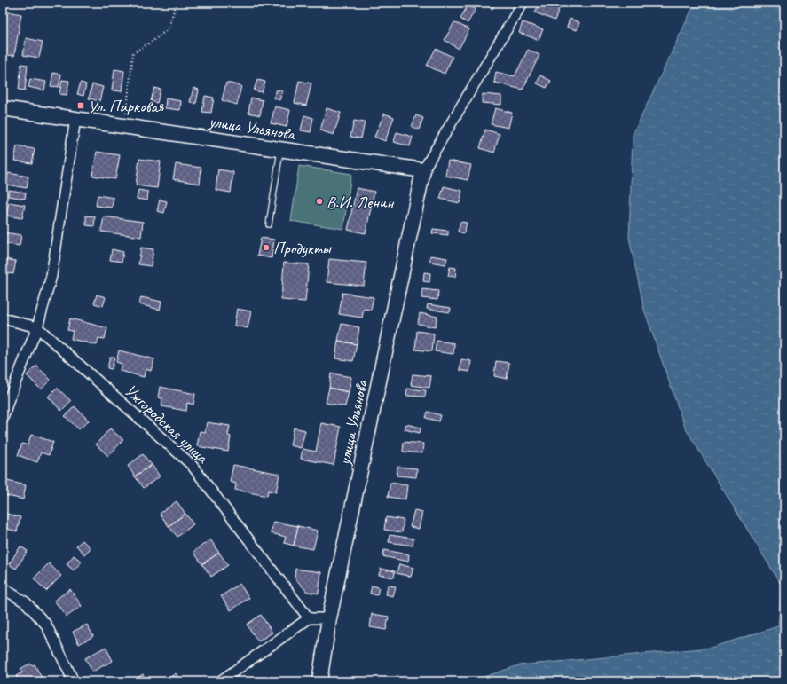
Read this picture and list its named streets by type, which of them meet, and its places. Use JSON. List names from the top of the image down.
{
  "streets": {
    "street": ["улица Ульянова", "Ужгородская улица"]
  },
  "places": {
    "transit": ["Ул. Парковая"],
    "other": ["В.И. Ленин", "Продукты"]
  }
}
